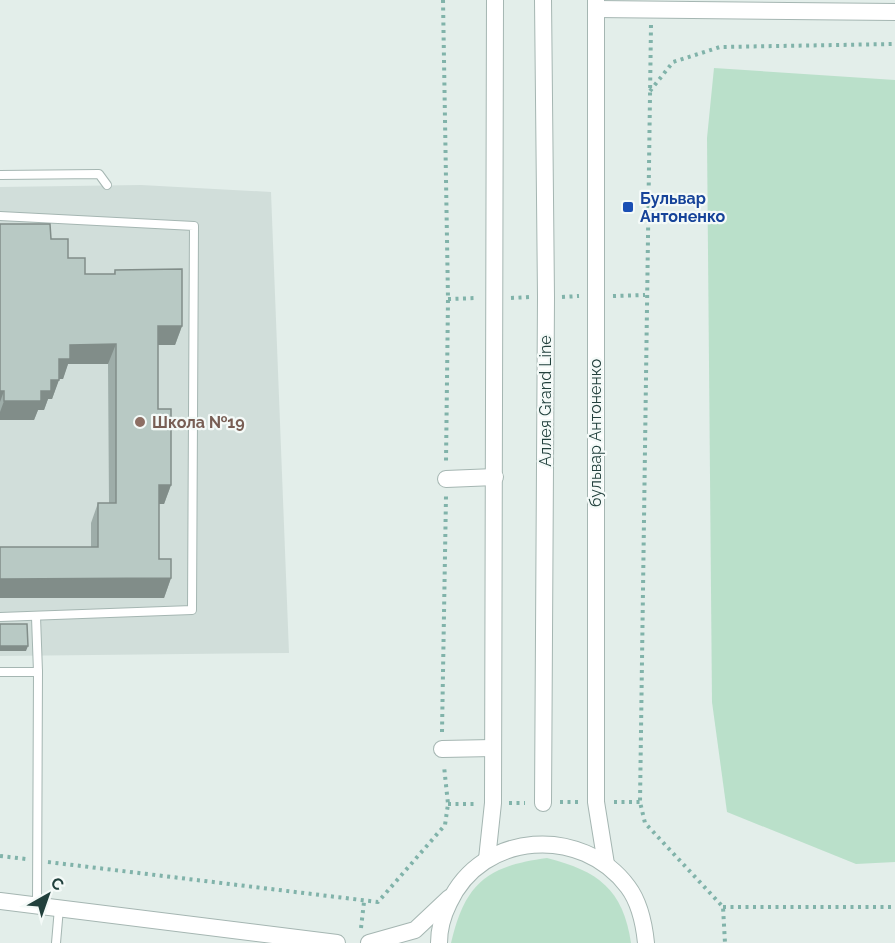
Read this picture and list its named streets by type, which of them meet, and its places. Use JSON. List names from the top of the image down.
{
  "streets": {
    "street": ["Аллея Grand Line", "бульвар Антоненко"]
  },
  "places": {
    "transit": ["Бульвар Антоненко"],
    "other": ["Школа №19"]
  },
  "north": "top right"
}
